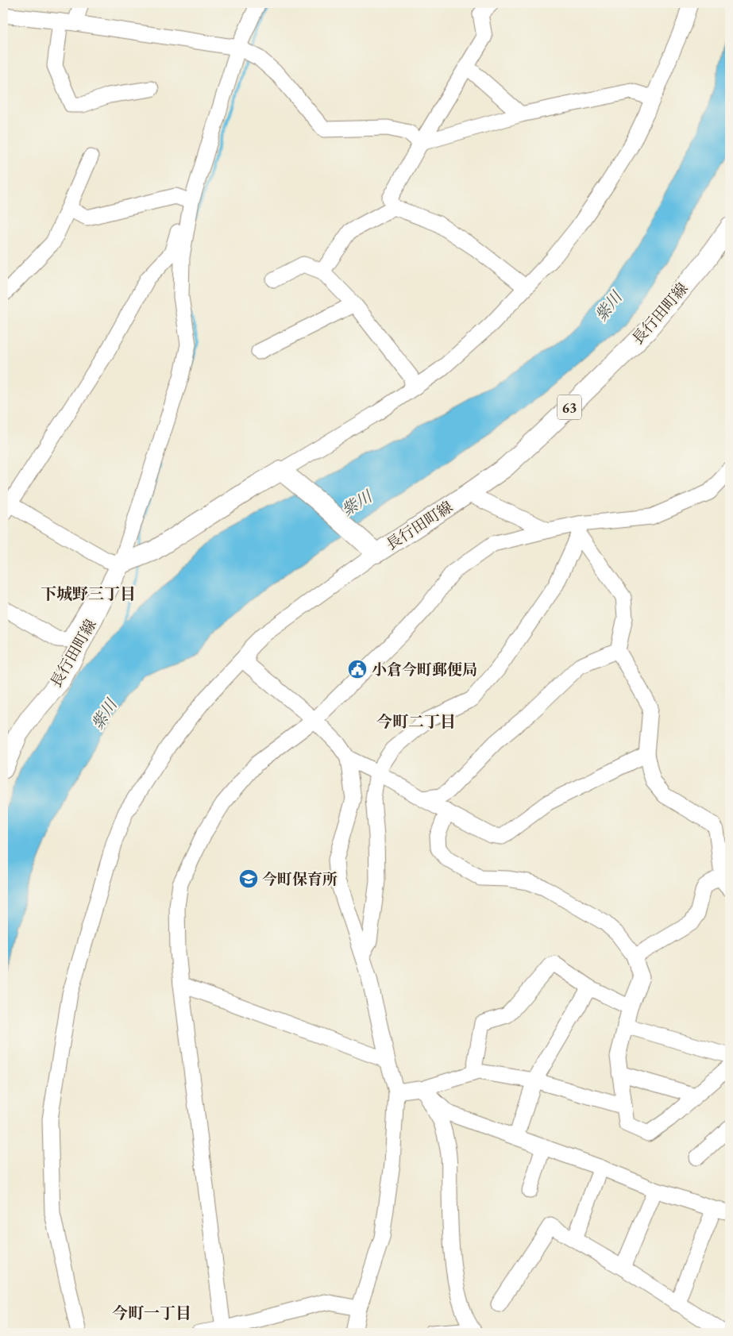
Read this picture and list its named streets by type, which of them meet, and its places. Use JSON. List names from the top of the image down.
{
  "streets": {
    "main road": ["長行田町線", "63"]
  },
  "districts": ["下城野三丁目", "今町二丁目", "今町一丁目"],
  "water": ["紫川"],
  "places": {
    "public building": ["小倉今町郵便局"],
    "school or university": ["今町保育所"]
  }
}
